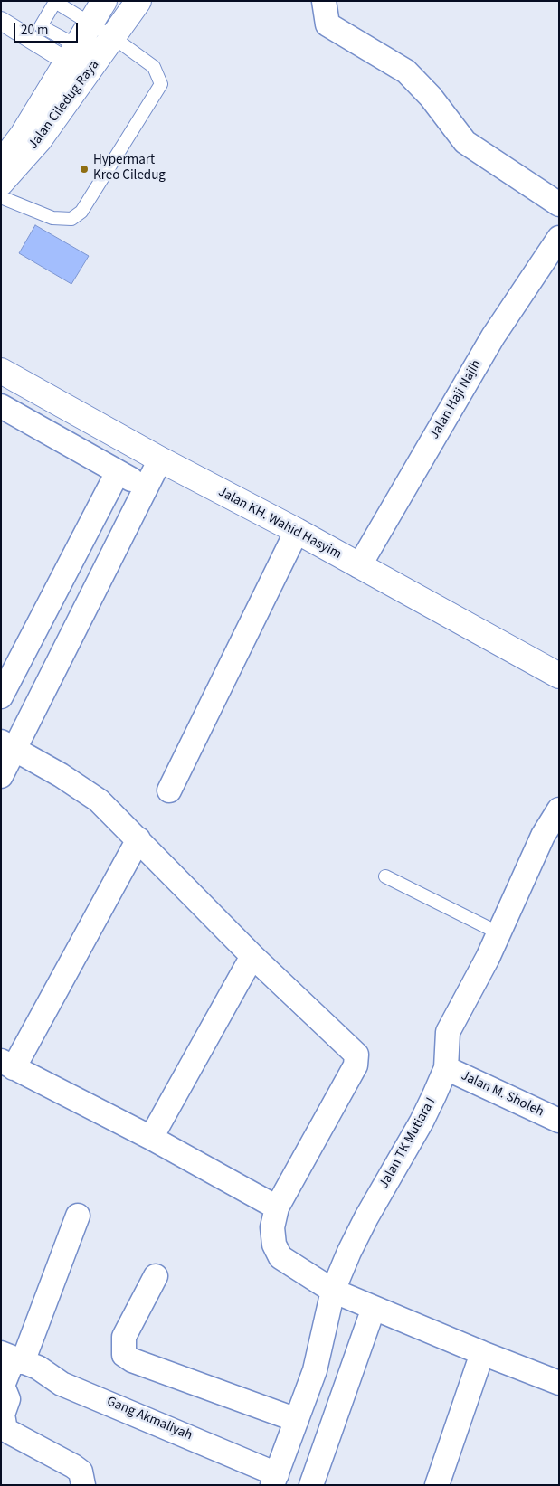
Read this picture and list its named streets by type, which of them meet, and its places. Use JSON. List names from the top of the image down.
{
  "streets": {
    "street": [
      "Jalan Ciledug Raya",
      "Jalan Haji Najih",
      "Jalan KH. Wahid Hasyim",
      "Jalan M. Sholeh",
      "Jalan TK Mutiara I",
      "Gang Akmaliyah"
    ]
  },
  "crossings": [
    ["Jalan Haji Najih", "Jalan KH. Wahid Hasyim"],
    ["Jalan M. Sholeh", "Jalan TK Mutiara I"],
    ["Jalan TK Mutiara I", "Gang Akmaliyah"]
  ],
  "places": ["Hypermart Kreo Ciledug"],
  "scale_bar": "20 m"
}
